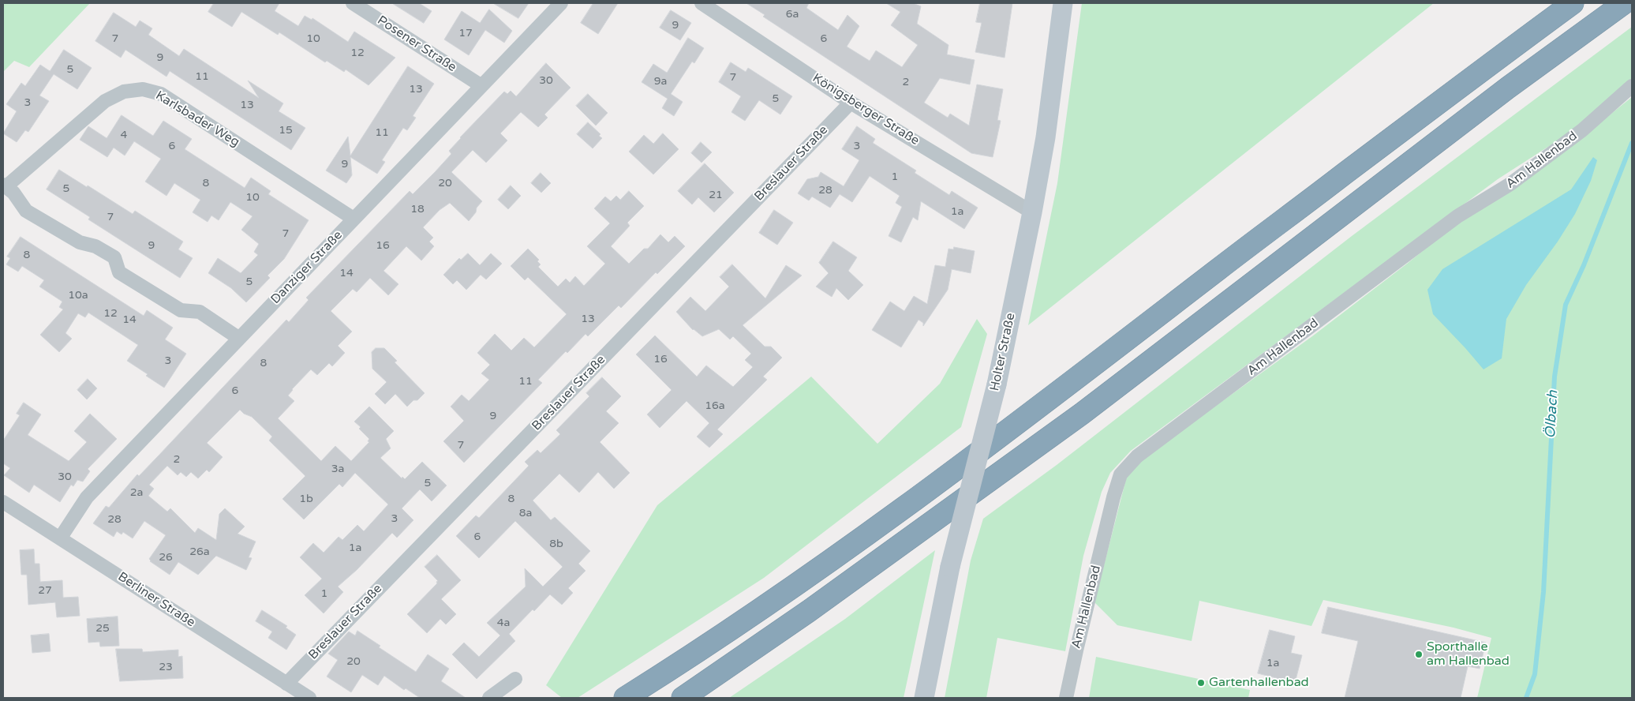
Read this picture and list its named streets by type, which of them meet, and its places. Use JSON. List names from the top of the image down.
{
  "streets": {
    "street": [
      "Posener Straße",
      "Königsberger Straße",
      "Karlsbader Weg",
      "Am Hallenbad",
      "Breslauer Straße",
      "Danziger Straße",
      "Holter Straße",
      "Berliner Straße"
    ]
  },
  "crossings": [
    ["Posener Straße", "Danziger Straße"],
    ["Königsberger Straße", "Breslauer Straße"],
    ["Königsberger Straße", "Holter Straße"],
    ["Karlsbader Weg", "Danziger Straße"],
    ["Breslauer Straße", "Berliner Straße"],
    ["Danziger Straße", "Berliner Straße"]
  ],
  "water": ["Ölbach"],
  "places": ["Sporthalle am Hallenbad", "Gartenhallenbad"],
  "house_numbers": [
    "6a",
    "9",
    "17",
    "7",
    "10",
    "6",
    "12",
    "9",
    "5",
    "11",
    "7",
    "30",
    "9a",
    "2",
    "13",
    "5",
    "3",
    "13",
    "15",
    "11",
    "4",
    "6",
    "3",
    "9",
    "1",
    "8",
    "20",
    "5",
    "28",
    "21",
    "10",
    "18",
    "1a",
    "7",
    "7",
    "9",
    "16",
    "8",
    "14",
    "5",
    "10a",
    "12",
    "13",
    "14",
    "16",
    "3",
    "8",
    "11",
    "6",
    "16a",
    "9",
    "7",
    "2",
    "3a",
    "30",
    "5",
    "2a",
    "1b",
    "8",
    "8a",
    "3",
    "28",
    "6",
    "8b",
    "1a",
    "26a",
    "26",
    "27",
    "1",
    "4a",
    "25",
    "20",
    "1a",
    "23"
  ]
}
